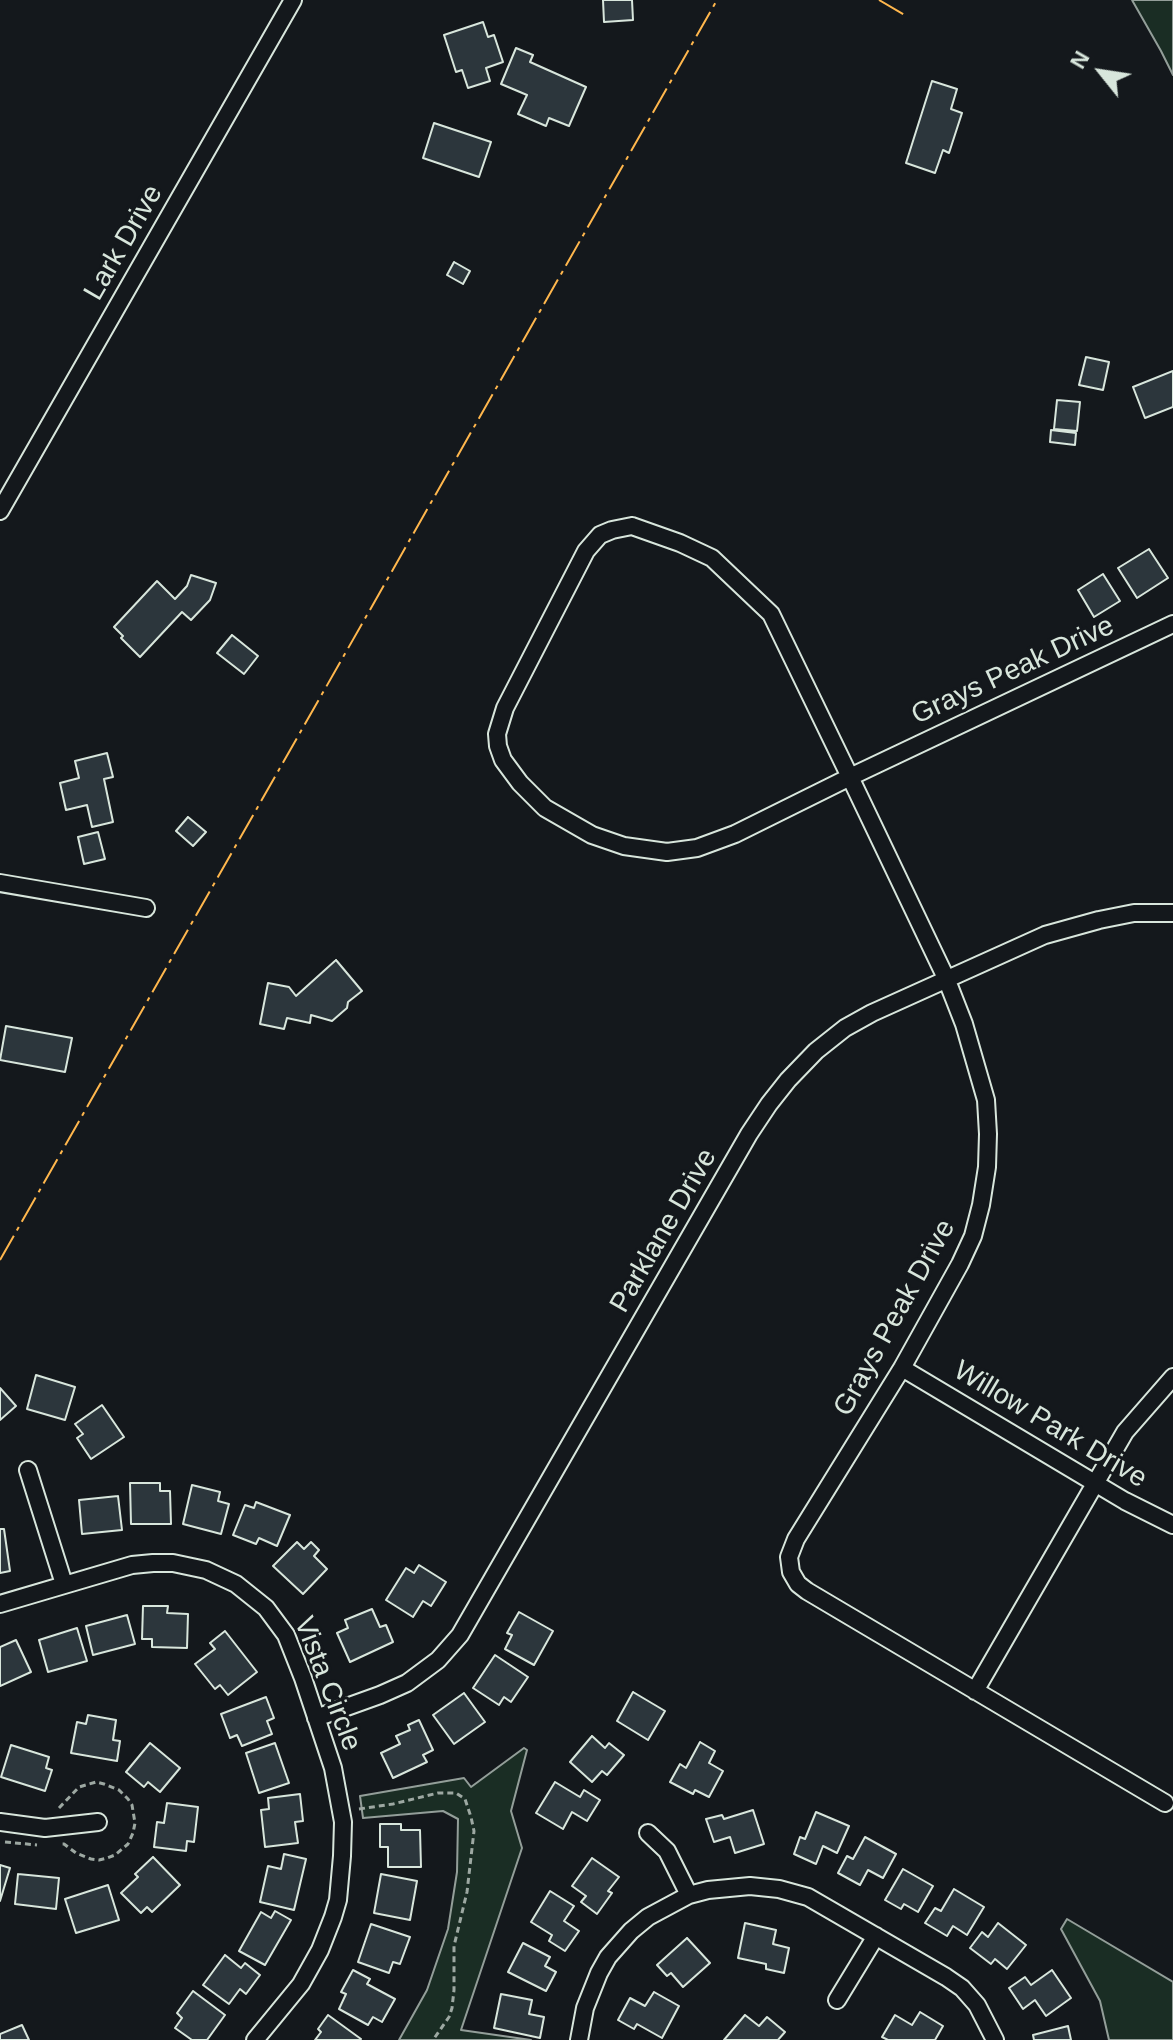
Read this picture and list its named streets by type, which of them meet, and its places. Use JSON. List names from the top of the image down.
{
  "streets": {
    "street": [
      "Lark Drive",
      "Grays Peak Drive",
      "Parklane Drive",
      "Willow Park Drive",
      "Vista Circle"
    ]
  },
  "crossings": [
    ["Grays Peak Drive", "Parklane Drive"],
    ["Grays Peak Drive", "Willow Park Drive"],
    ["Parklane Drive", "Vista Circle"]
  ],
  "north": "top left"
}
